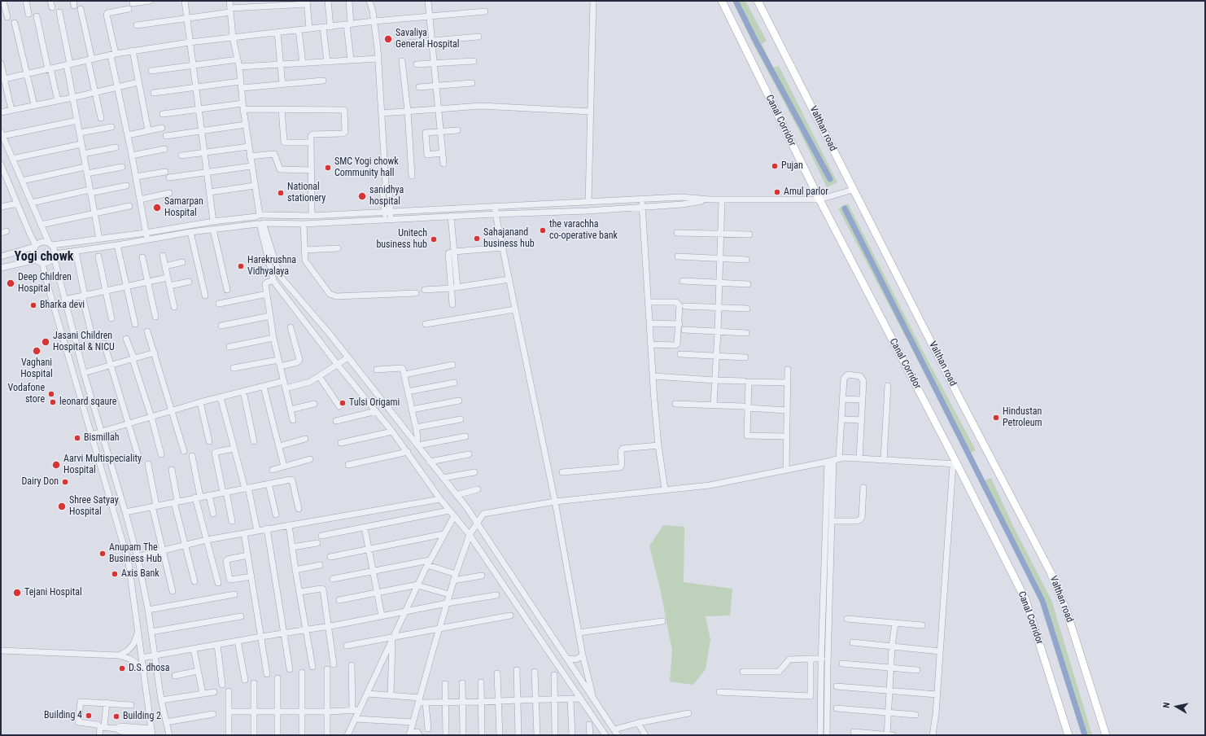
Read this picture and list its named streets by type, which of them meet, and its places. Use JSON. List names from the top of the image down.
{
  "streets": {
    "main road": ["Canal Corridor", "Valthan road"]
  },
  "districts": ["Yogi chowk"],
  "places": [
    "Savaliya General Hospital",
    "Pujan",
    "SMC Yogi chowk Community hall",
    "Amul parlor",
    "National stationery",
    "sanidhya hospital",
    "Samarpan Hospital",
    "the varachha co-operative bank",
    "Sahajanand business hub",
    "Unitech business hub",
    "Harekrushna Vidhyalaya",
    "Deep Children Hospital",
    "Bharka devi",
    "Jasani Children Hospital & NICU",
    "Vaghani Hospital",
    "Vodafone store",
    "leonard sqaure",
    "Tulsi Origami",
    "Hindustan Petroleum",
    "Bismillah",
    "Aarvi Multispeciality Hospital",
    "Dairy Don",
    "Shree Satyay Hospital",
    "Anupam The Business Hub",
    "Axis Bank",
    "Tejani Hospital",
    "D.S. dhosa",
    "Building 4",
    "Building 2"
  ],
  "north": "left"
}
